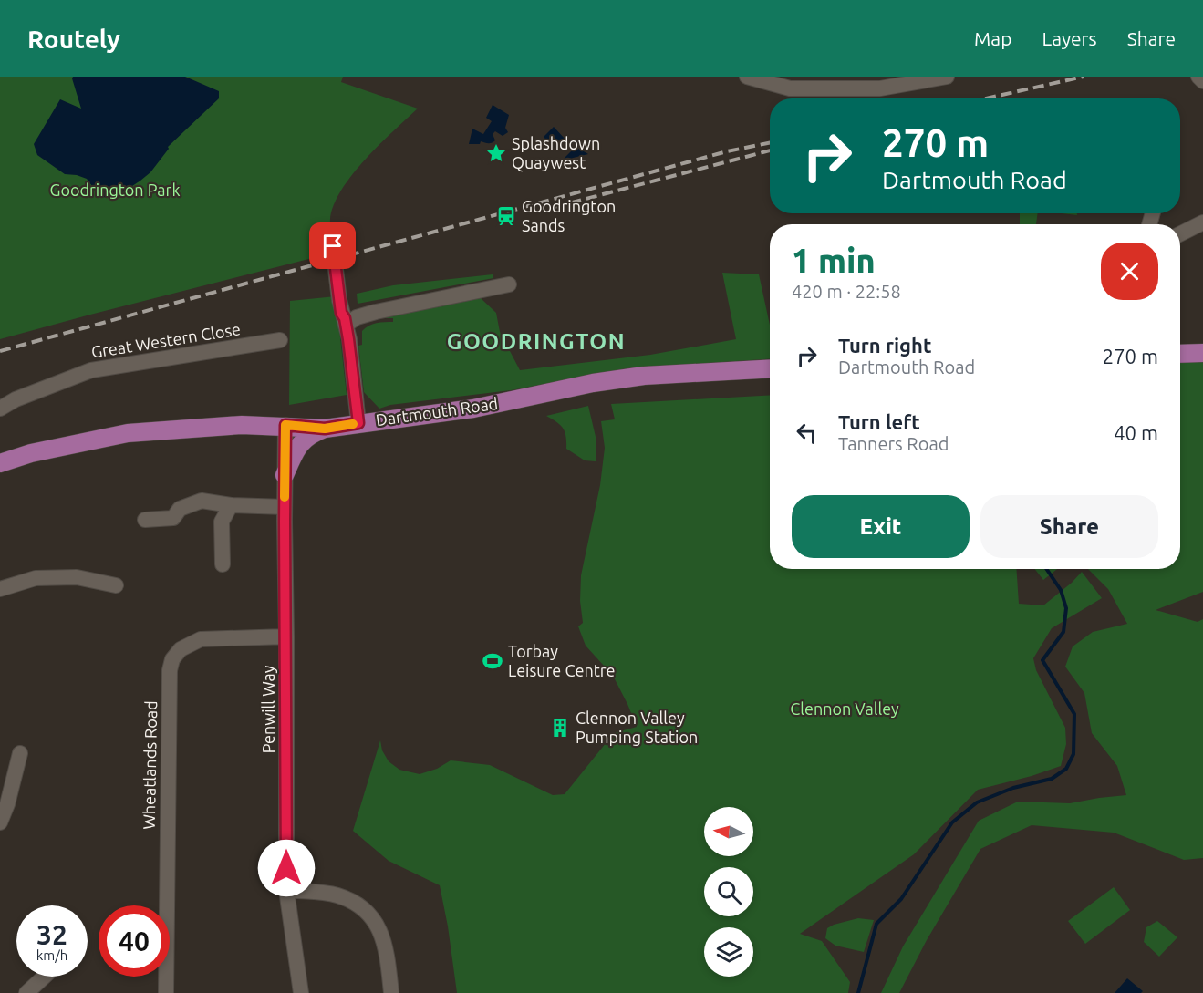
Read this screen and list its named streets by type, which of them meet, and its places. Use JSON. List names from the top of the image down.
{
  "streets": {
    "main road": ["Dartmouth Road"],
    "street": ["Great Western Close", "Penwill Way", "Wheatlands Road"]
  },
  "crossings": [
    ["Dartmouth Road", "Penwill Way"],
    ["Penwill Way", "Wheatlands Road"]
  ],
  "districts": ["GOODRINGTON"],
  "parks": ["Goodrington Park", "Clennon Valley"],
  "places": {
    "place": ["Splashdown Quaywest"],
    "station": ["Goodrington Sands"],
    "sports": ["Torbay Leisure Centre"],
    "building": ["Clennon Valley Pumping Station"]
  },
  "north": "left",
  "page": {
    "header": "Routely",
    "nav": ["Map", "Layers", "Share"],
    "turn": ["270 m", "Dartmouth Road"],
    "heading": ["1 min", "420 m · 22:58"],
    "list": [
      {
        "name": "Turn right",
        "note": "Dartmouth Road",
        "value": "270 m"
      },
      {
        "name": "Turn left",
        "note": "Tanners Road",
        "value": "40 m"
      }
    ],
    "buttons": ["Exit", "Share"],
    "speed": "32 km/h",
    "limit": "40"
  }
}
